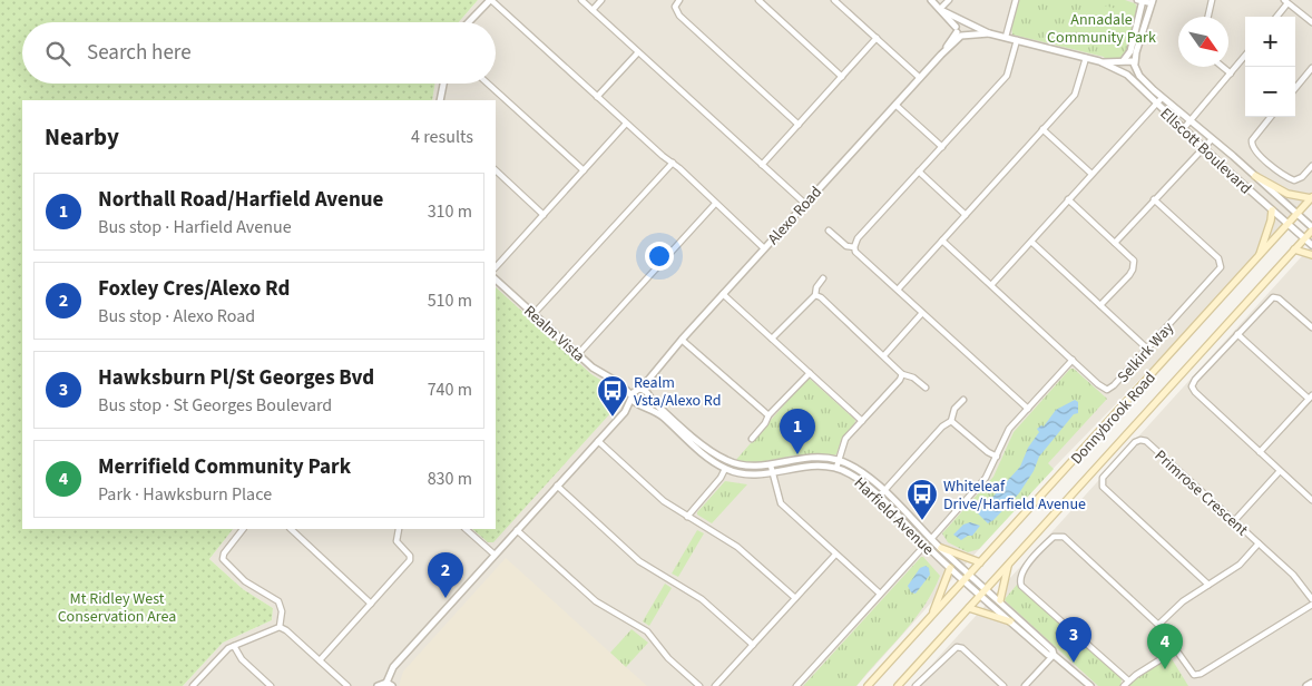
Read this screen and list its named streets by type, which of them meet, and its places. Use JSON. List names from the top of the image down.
{
  "streets": {
    "main road": ["Donnybrook Road"],
    "street": [
      "Ellscott Boulevard",
      "Alexo Road",
      "Realm Vista",
      "Selkirk Way",
      "Primrose Crescent",
      "Harfield Avenue"
    ]
  },
  "crossings": [
    ["Ellscott Boulevard", "Alexo Road"],
    ["Ellscott Boulevard", "Donnybrook Road"],
    ["Alexo Road", "Realm Vista"],
    ["Realm Vista", "Harfield Avenue"],
    ["Donnybrook Road", "Harfield Avenue"]
  ],
  "parks": ["Annadale Community Park", "Mt Ridley West Conservation Area"],
  "places": {
    "bus stop": ["Realm Vsta/Alexo Rd", "Whiteleaf Drive/Harfield Avenue"]
  },
  "north": "bottom right",
  "page": {
    "map_buttons": ["+", "−"],
    "search": "Search here",
    "heading": ["Nearby", "4 results"],
    "list": [
      {
        "mark": "1",
        "name": "Northall Road/Harfield Avenue",
        "note": "Bus stop · Harfield Avenue",
        "value": "310 m"
      },
      {
        "mark": "2",
        "name": "Foxley Cres/Alexo Rd",
        "note": "Bus stop · Alexo Road",
        "value": "510 m"
      },
      {
        "mark": "3",
        "name": "Hawksburn Pl/St Georges Bvd",
        "note": "Bus stop · St Georges Boulevard",
        "value": "740 m"
      },
      {
        "mark": "4",
        "name": "Merrifield Community Park",
        "note": "Park · Hawksburn Place",
        "value": "830 m"
      }
    ],
    "pins": [
      "1",
      "2",
      "3",
      "4"
    ]
  }
}
